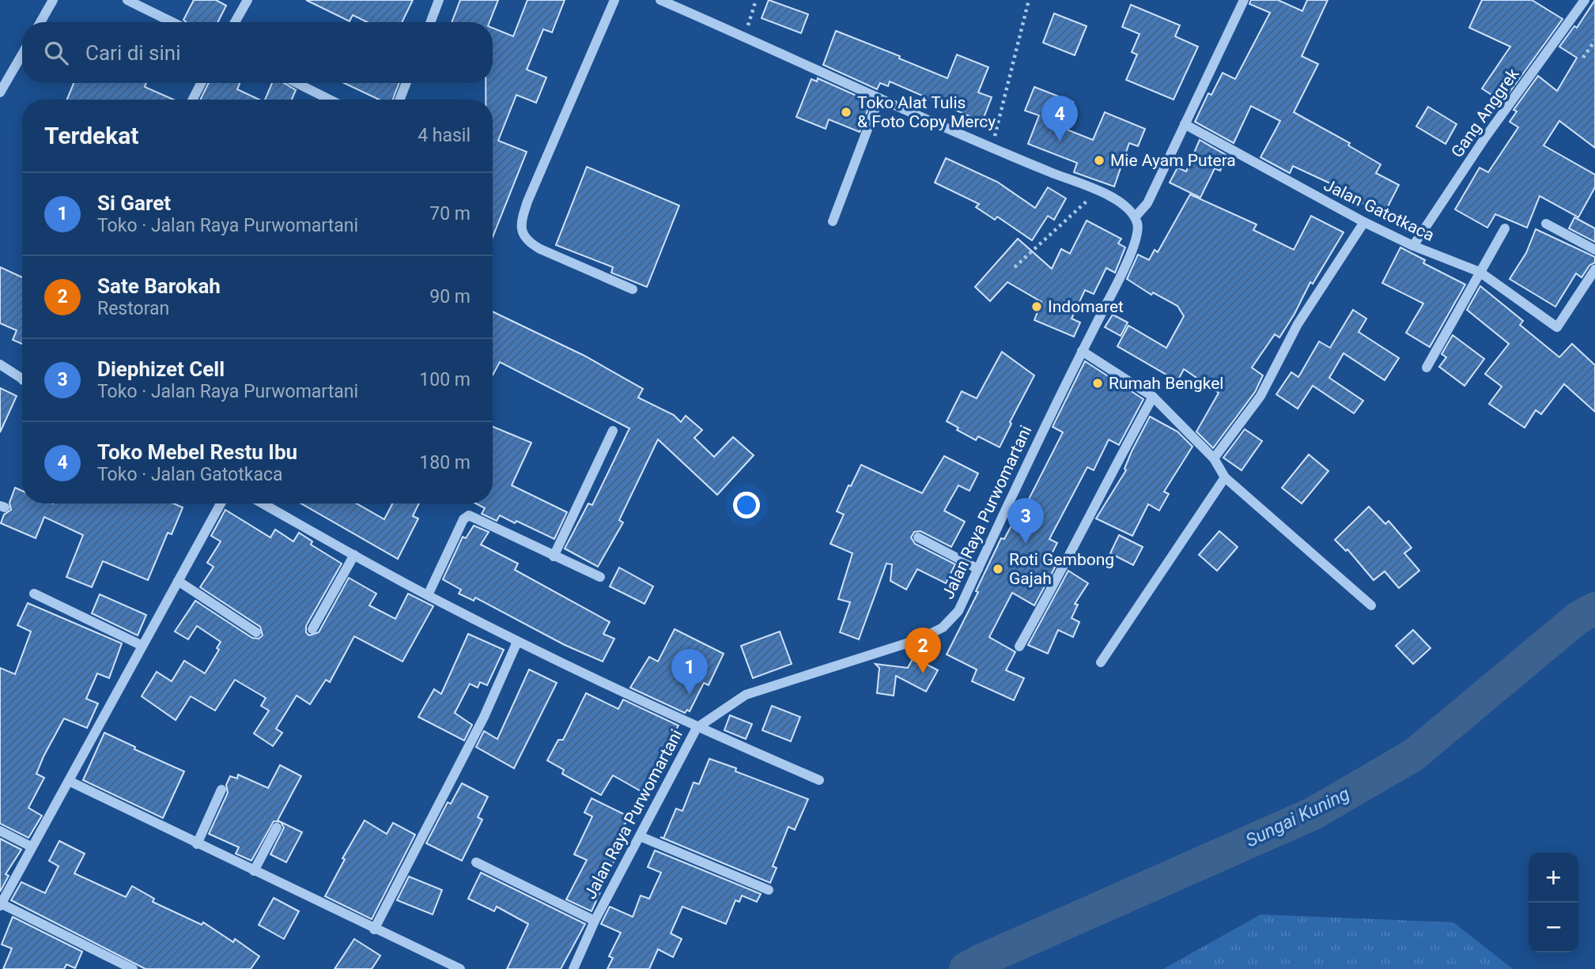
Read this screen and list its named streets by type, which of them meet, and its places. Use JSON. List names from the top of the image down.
{
  "streets": {
    "street": ["Gang Anggrek", "Jalan Gatotkaca", "Jalan Raya Purwomartani"]
  },
  "crossings": [
    ["Gang Anggrek", "Jalan Gatotkaca"]
  ],
  "water": ["Sungai Kuning"],
  "places": [
    "Toko Alat Tulis & Foto Copy Mercy",
    "Mie Ayam Putera",
    "Indomaret",
    "Rumah Bengkel",
    "Roti Gembong Gajah"
  ],
  "page": {
    "search": "Cari di sini",
    "pins": [
      "4",
      "3",
      "2",
      "1"
    ],
    "heading": ["Terdekat", "4 hasil"],
    "list": [
      {
        "mark": "1",
        "name": "Si Garet",
        "note": "Toko · Jalan Raya Purwomartani",
        "value": "70 m"
      },
      {
        "mark": "2",
        "name": "Sate Barokah",
        "note": "Restoran",
        "value": "90 m"
      },
      {
        "mark": "3",
        "name": "Diephizet Cell",
        "note": "Toko · Jalan Raya Purwomartani",
        "value": "100 m"
      },
      {
        "mark": "4",
        "name": "Toko Mebel Restu Ibu",
        "note": "Toko · Jalan Gatotkaca",
        "value": "180 m"
      }
    ],
    "map_buttons": ["+", "−"]
  }
}
